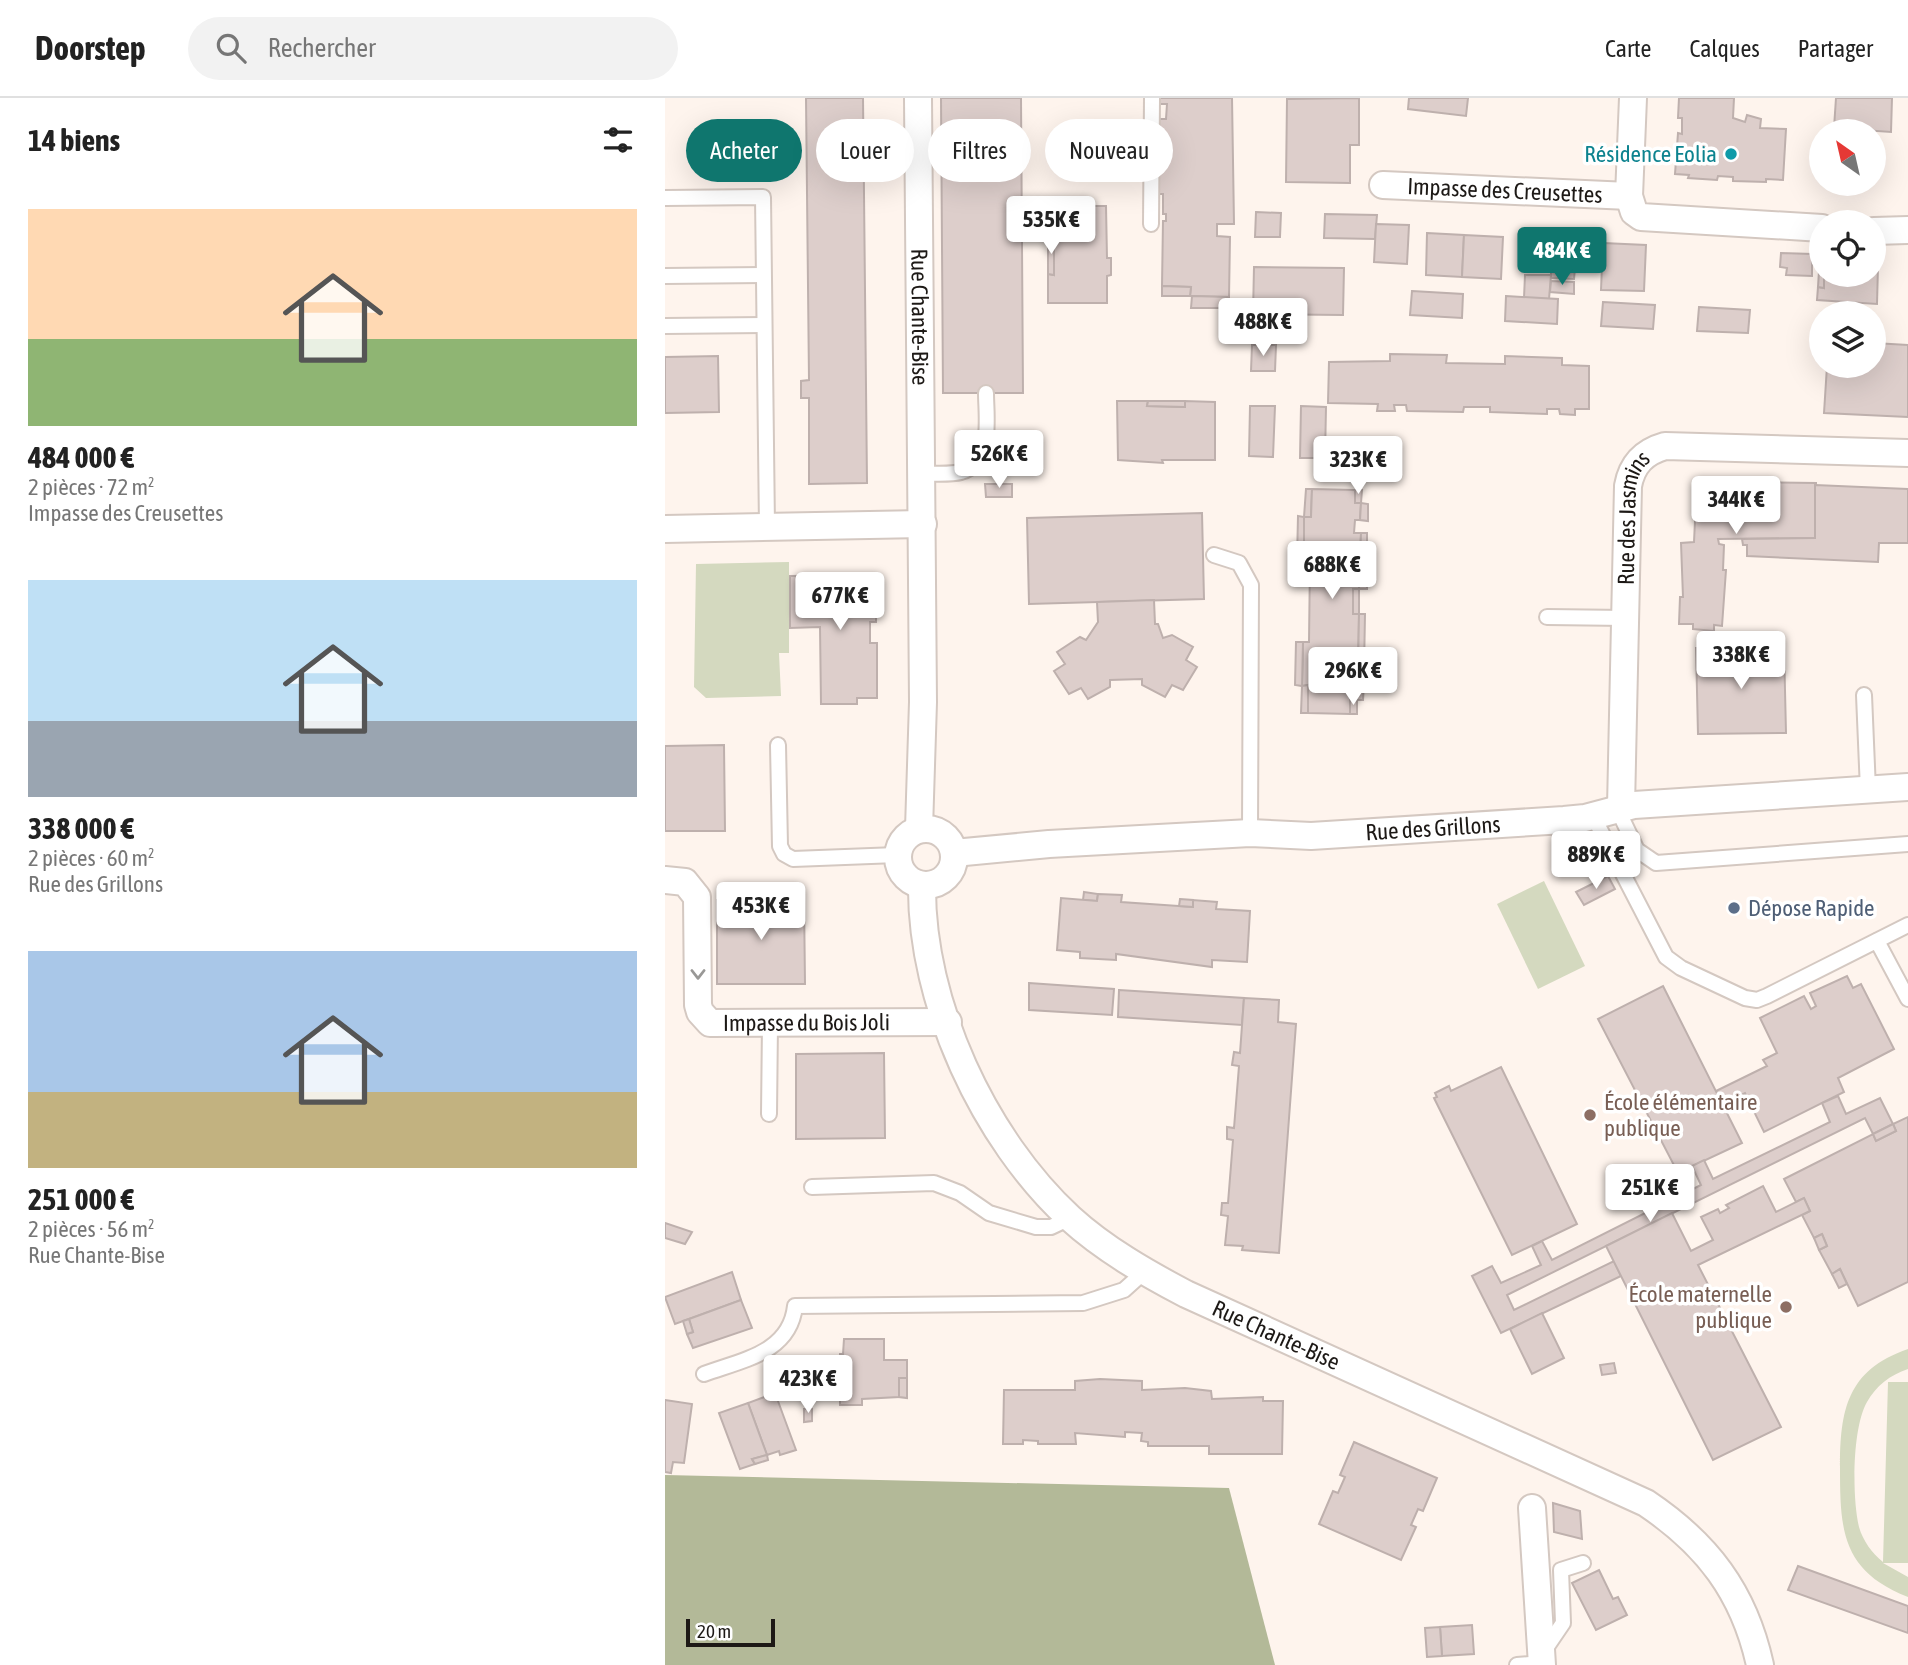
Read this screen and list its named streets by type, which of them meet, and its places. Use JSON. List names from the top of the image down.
{
  "streets": {
    "street": [
      "Impasse des Creusettes",
      "Rue Chante-Bise",
      "Rue des Jasmins",
      "Rue des Grillons",
      "Impasse du Bois Joli"
    ]
  },
  "crossings": [
    ["Rue Chante-Bise", "Rue des Grillons"],
    ["Rue Chante-Bise", "Impasse du Bois Joli"],
    ["Rue des Jasmins", "Rue des Grillons"]
  ],
  "places": [
    "Résidence Eolia",
    "Dépose Rapide",
    "École élémentaire publique",
    "École maternelle publique"
  ],
  "scale_bar": "20 m",
  "north": "top left",
  "page": {
    "header": "Doorstep",
    "search": "Rechercher",
    "nav": ["Carte", "Calques", "Partager"],
    "heading": "14 biens",
    "chip": [
      "Acheter",
      "Louer",
      "Filtres",
      "Nouveau"
    ],
    "list": [
      {
        "name": "484 000 €",
        "note": "2 pièces · 72 m² · Impasse des Creusettes"
      },
      {
        "name": "338 000 €",
        "note": "2 pièces · 60 m² · Rue des Grillons"
      },
      {
        "name": "251 000 €",
        "note": "2 pièces · 56 m² · Rue Chante-Bise"
      }
    ],
    "price": [
      "535K €",
      "484K €",
      "488K €",
      "526K €",
      "323K €",
      "344K €",
      "688K €",
      "677K €",
      "338K €",
      "296K €",
      "889K €",
      "453K €",
      "251K €",
      "423K €"
    ],
    "scale": "20 m"
  }
}
